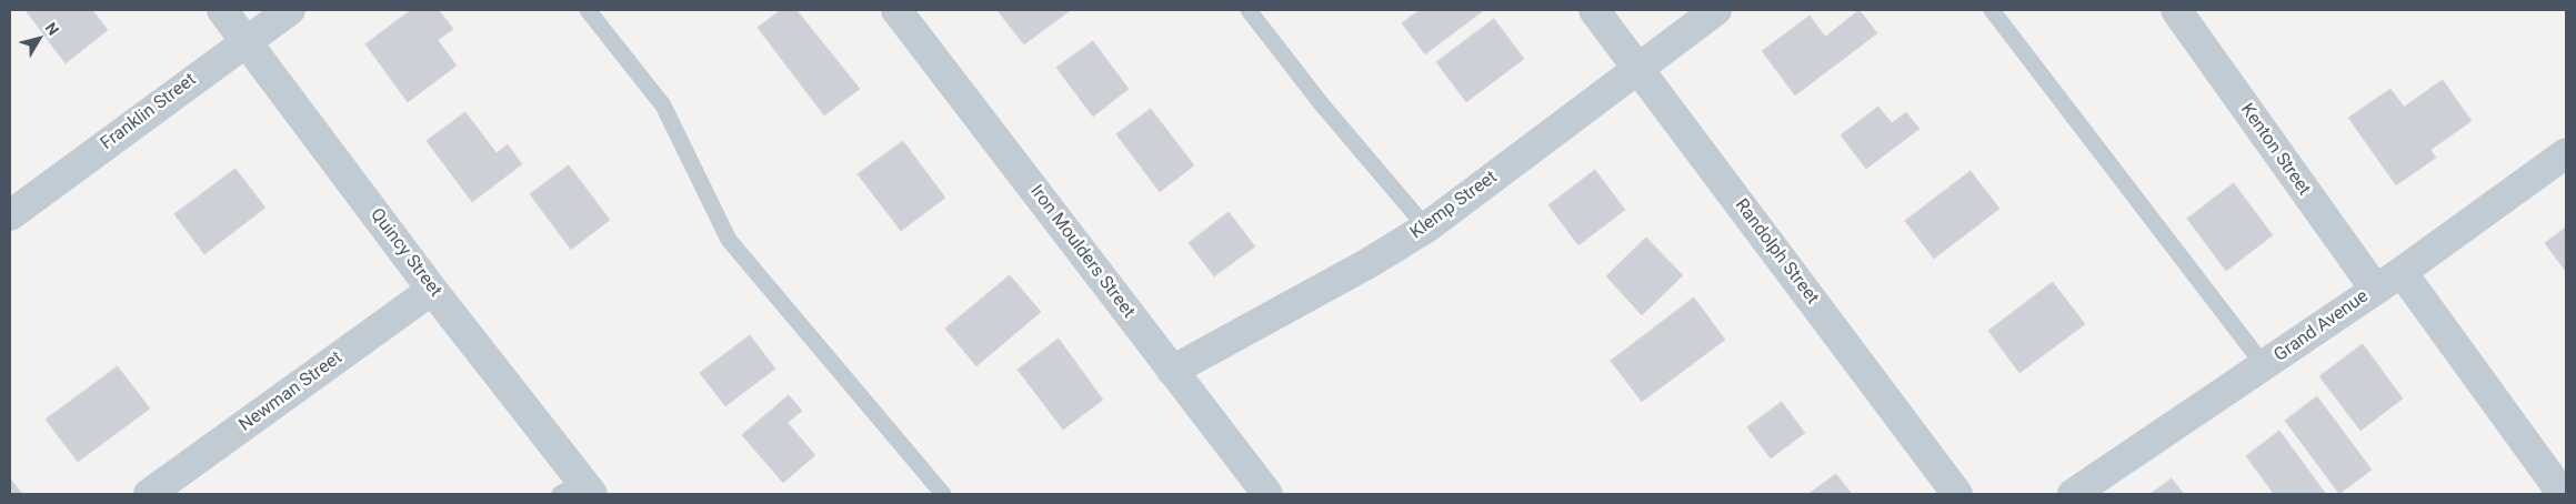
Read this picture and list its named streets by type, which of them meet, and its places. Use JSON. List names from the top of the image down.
{
  "streets": {
    "street": [
      "Franklin Street",
      "Kenton Street",
      "Klemp Street",
      "Iron Moulders Street",
      "Randolph Street",
      "Quincy Street",
      "Grand Avenue",
      "Newman Street"
    ]
  },
  "crossings": [
    ["Franklin Street", "Quincy Street"],
    ["Kenton Street", "Grand Avenue"],
    ["Klemp Street", "Iron Moulders Street"],
    ["Klemp Street", "Randolph Street"],
    ["Quincy Street", "Newman Street"]
  ],
  "north": "top right"
}
